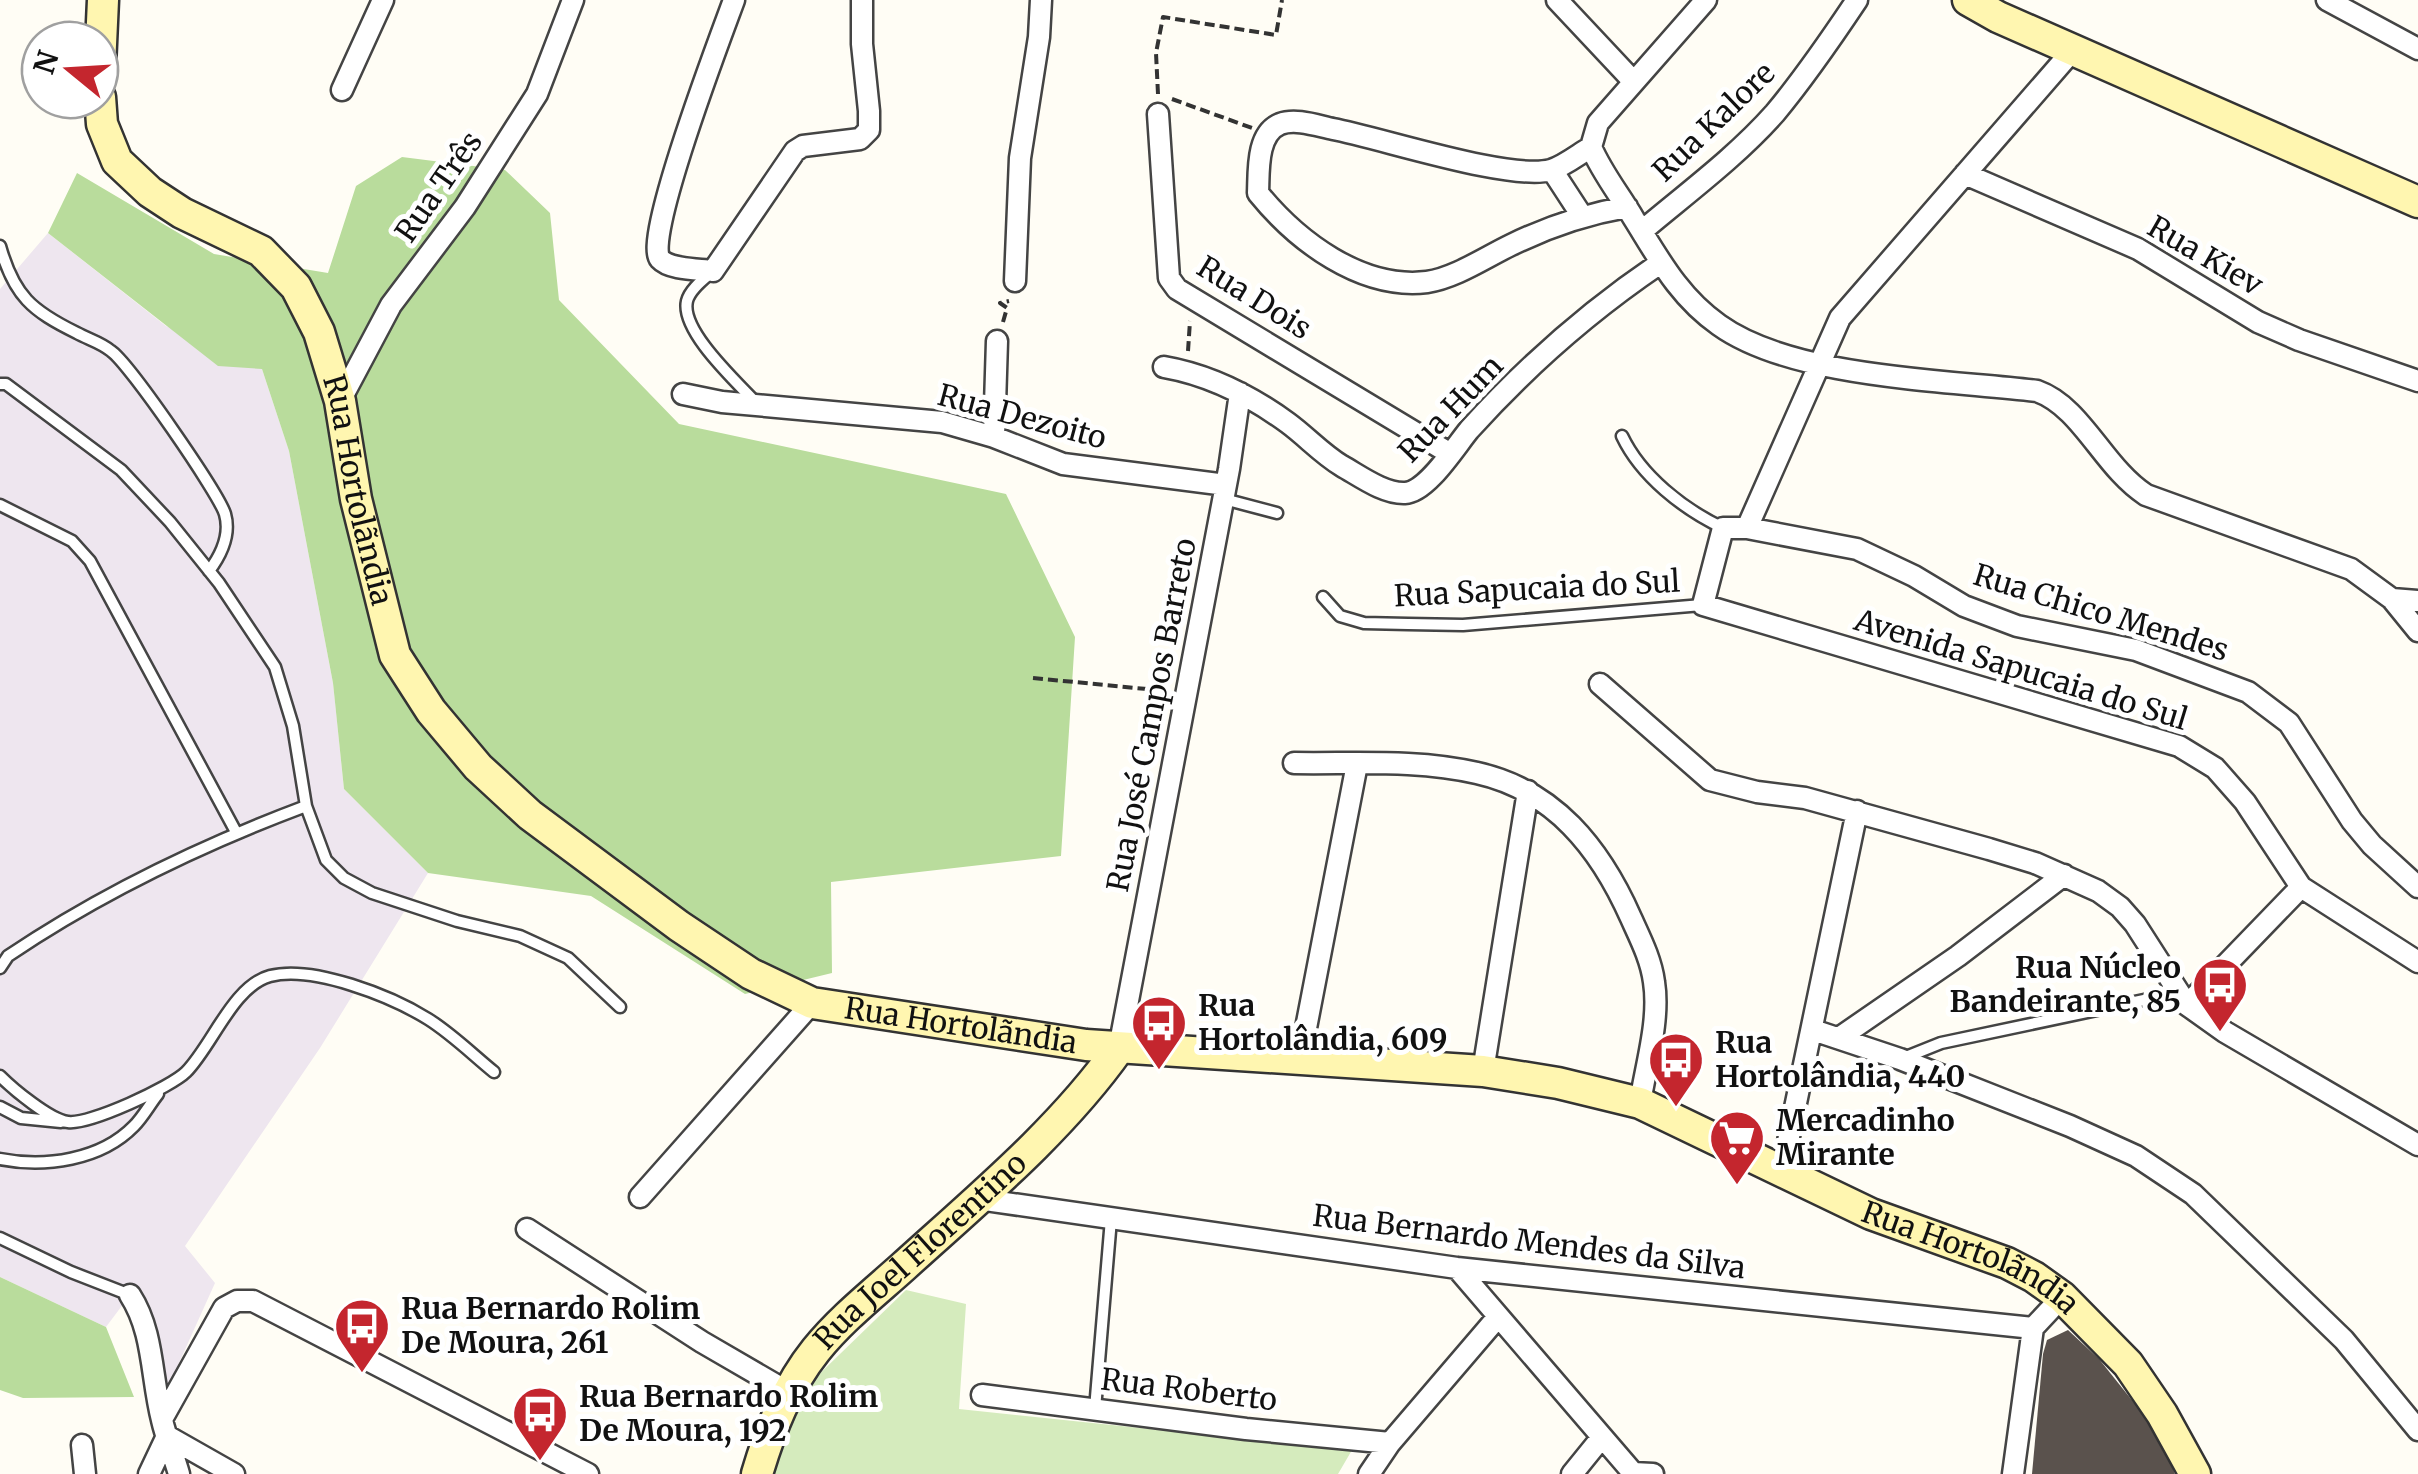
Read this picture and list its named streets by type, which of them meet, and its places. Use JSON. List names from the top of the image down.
{
  "streets": {
    "street": [
      "Rua Kalore",
      "Rua Três",
      "Rua Kiev",
      "Rua Dois",
      "Rua Hum",
      "Rua Dezoito",
      "Rua Hortolãndia",
      "Rua Chico Mendes",
      "Avenida Sapucaia do Sul",
      "Rua José Campos Barreto",
      "Rua Bernardo Mendes da Silva",
      "Rua Joel Florentino",
      "Rua Roberto"
    ],
    "lane": ["Rua Sapucaia do Sul"]
  },
  "crossings": [
    ["Rua Três", "Rua Hortolãndia"],
    ["Rua Dois", "Rua Hum"],
    ["Rua Hum", "Rua José Campos Barreto"],
    ["Rua Dezoito", "Rua José Campos Barreto"],
    ["Rua Hortolãndia", "Rua José Campos Barreto"],
    ["Rua Hortolãndia", "Rua Joel Florentino"],
    ["Rua Sapucaia do Sul", "Avenida Sapucaia do Sul"],
    ["Rua José Campos Barreto", "Rua Joel Florentino"],
    ["Rua Bernardo Mendes da Silva", "Rua Joel Florentino"]
  ],
  "places": {
    "bus stop": [
      "Rua Núcleo Bandeirante, 85",
      "Rua Hortolândia, 609",
      "Rua Hortolândia, 440",
      "Rua Bernardo Rolim De Moura, 261",
      "Rua Bernardo Rolim De Moura, 192"
    ],
    "supermarket": ["Mercadinho Mirante"]
  },
  "north": "left"
}
